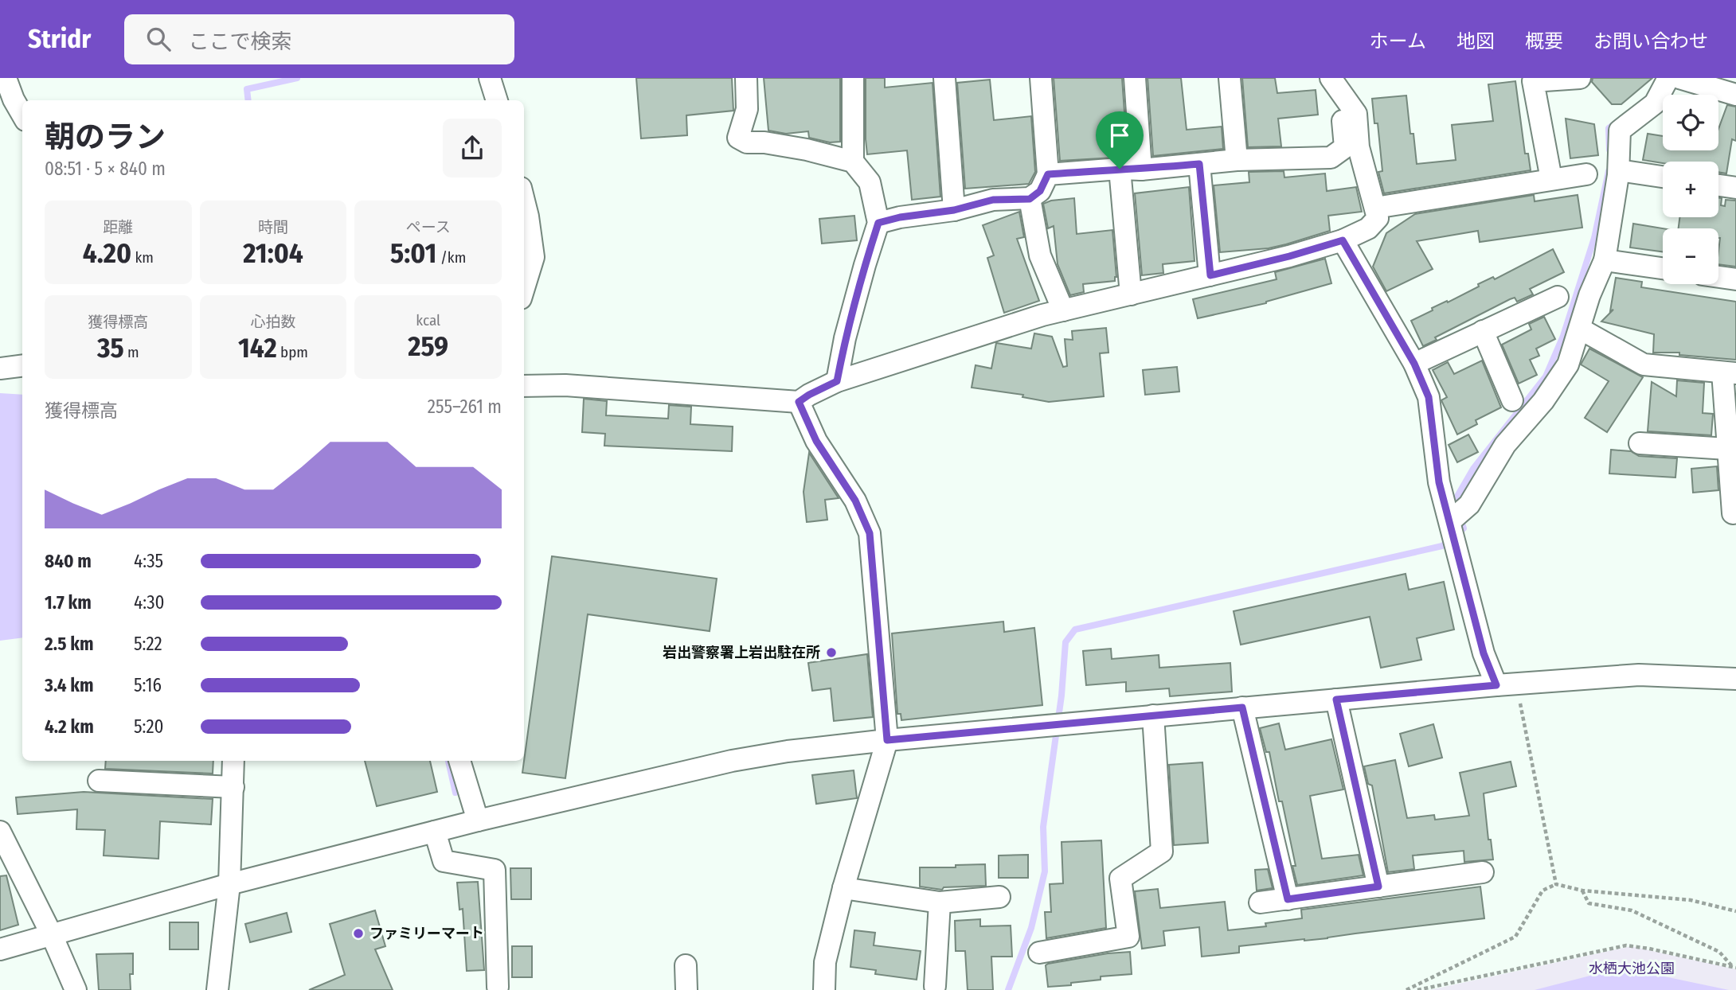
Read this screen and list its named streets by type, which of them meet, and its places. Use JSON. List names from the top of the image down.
{
  "parks": ["水栖大池公園"],
  "places": ["岩出警察署上岩出駐在所", "ファミリーマート"],
  "page": {
    "header": "Stridr",
    "search": "ここで検索",
    "nav": [
      "ホーム",
      "地図",
      "概要",
      "お問い合わせ"
    ],
    "map_buttons": ["+", "−"],
    "heading": ["朝のラン", "08:51 · 5 × 840 m"],
    "stats": [
      ["距離", "4.20 km"],
      ["時間", "21:04"],
      ["ペース", "5:01 /km"],
      ["獲得標高", "35 m"],
      ["心拍数", "142 bpm"],
      ["kcal", "259"]
    ],
    "chart": ["獲得標高", "255–261 m"],
    "list": [
      {
        "name": "840 m",
        "note": "4:35"
      },
      {
        "name": "1.7 km",
        "note": "4:30"
      },
      {
        "name": "2.5 km",
        "note": "5:22"
      },
      {
        "name": "3.4 km",
        "note": "5:16"
      },
      {
        "name": "4.2 km",
        "note": "5:20"
      }
    ]
  }
}
